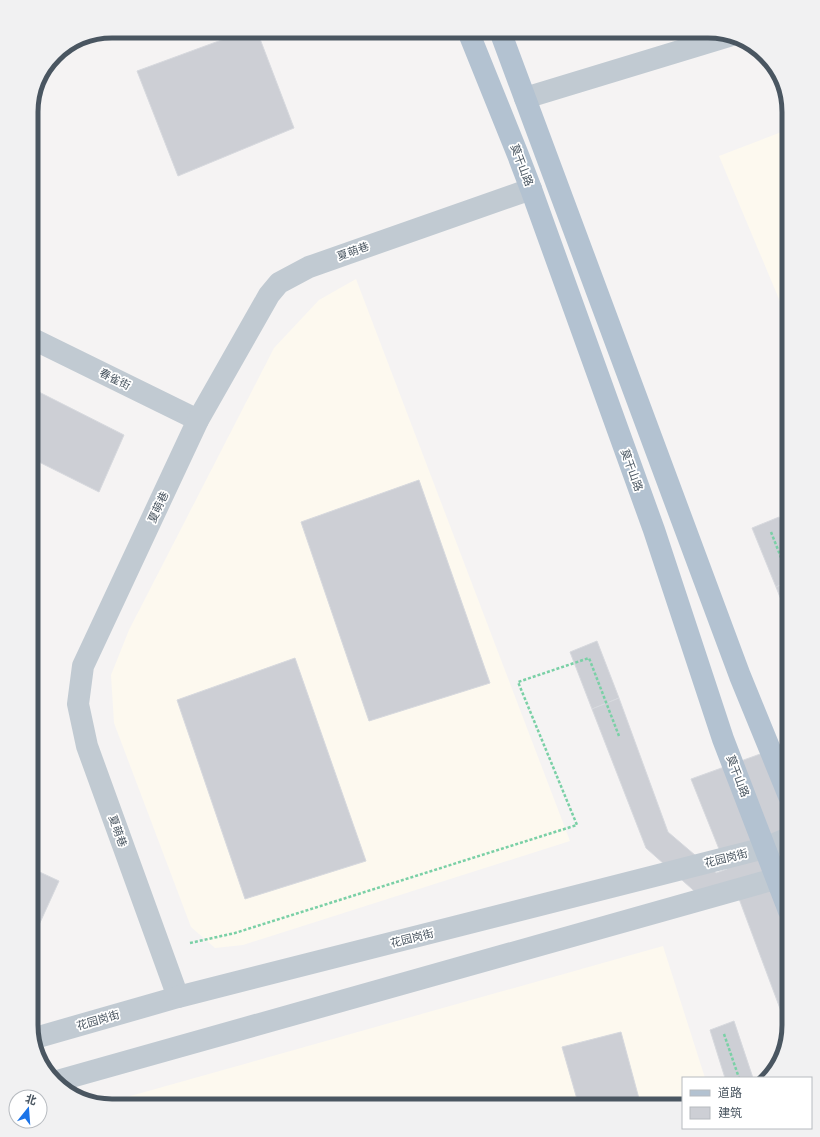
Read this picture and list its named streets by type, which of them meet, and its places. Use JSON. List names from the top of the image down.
{
  "streets": {
    "main road": ["莫干山路"],
    "street": ["夏萌巷", "春雀街", "花园岗街"]
  },
  "crossings": [
    ["莫干山路", "夏萌巷"],
    ["莫干山路", "花园岗街"],
    ["夏萌巷", "春雀街"],
    ["夏萌巷", "花园岗街"]
  ],
  "legend": ["道路", "建筑"],
  "north": "top"
}
